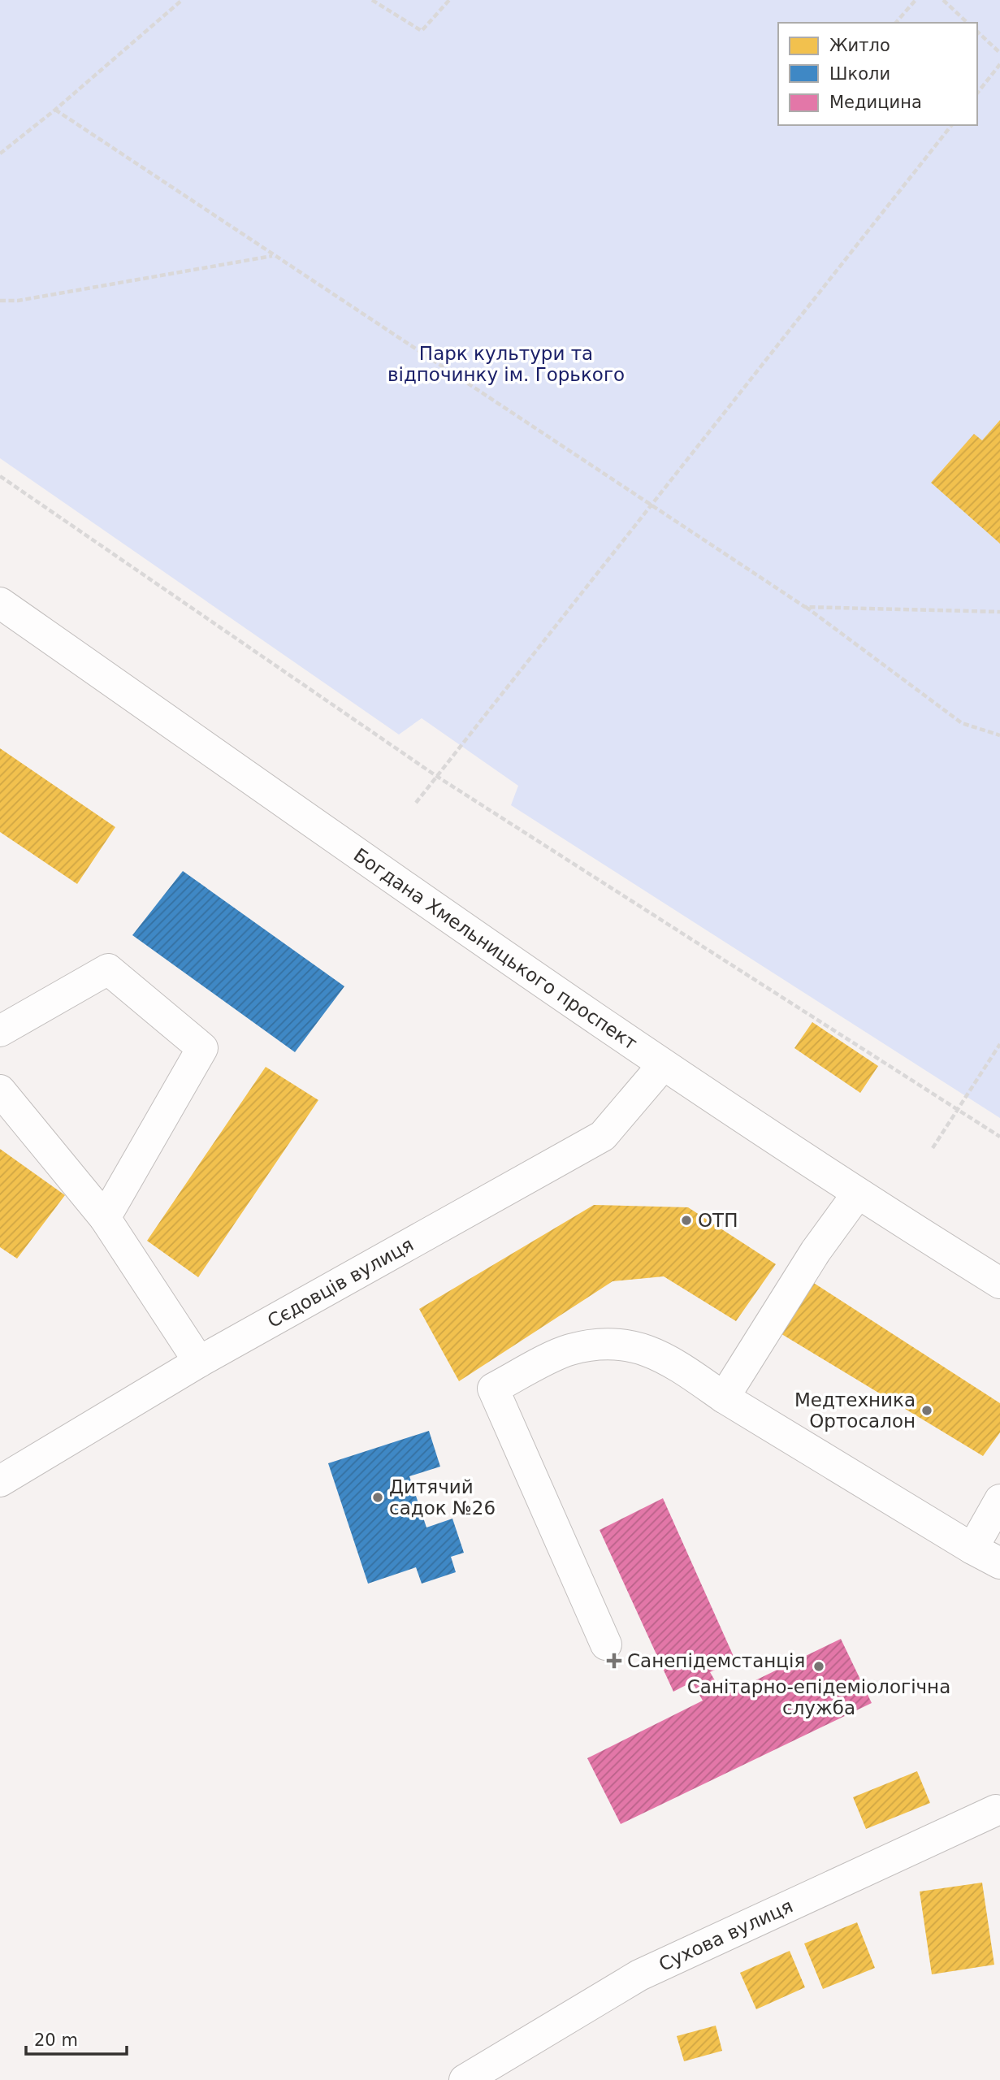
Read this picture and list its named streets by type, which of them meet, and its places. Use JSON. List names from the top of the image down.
{
  "streets": {
    "main road": ["Богдана Хмельницького проспект", "Сєдовців вулиця", "Сухова вулиця"]
  },
  "crossings": [
    ["Богдана Хмельницького проспект", "Сєдовців вулиця"]
  ],
  "parks": ["Парк культури та відпочинку ім. Горького"],
  "places": {
    "other": [
      "ОТП",
      "Медтехника Ортосалон",
      "Дитячий садок №26",
      "Санітарно-епідеміологічна служба"
    ],
    "health": ["Санепідемстанція"]
  },
  "legend": ["Житло", "Школи", "Медицина"],
  "scale_bar": "20 m"
}
